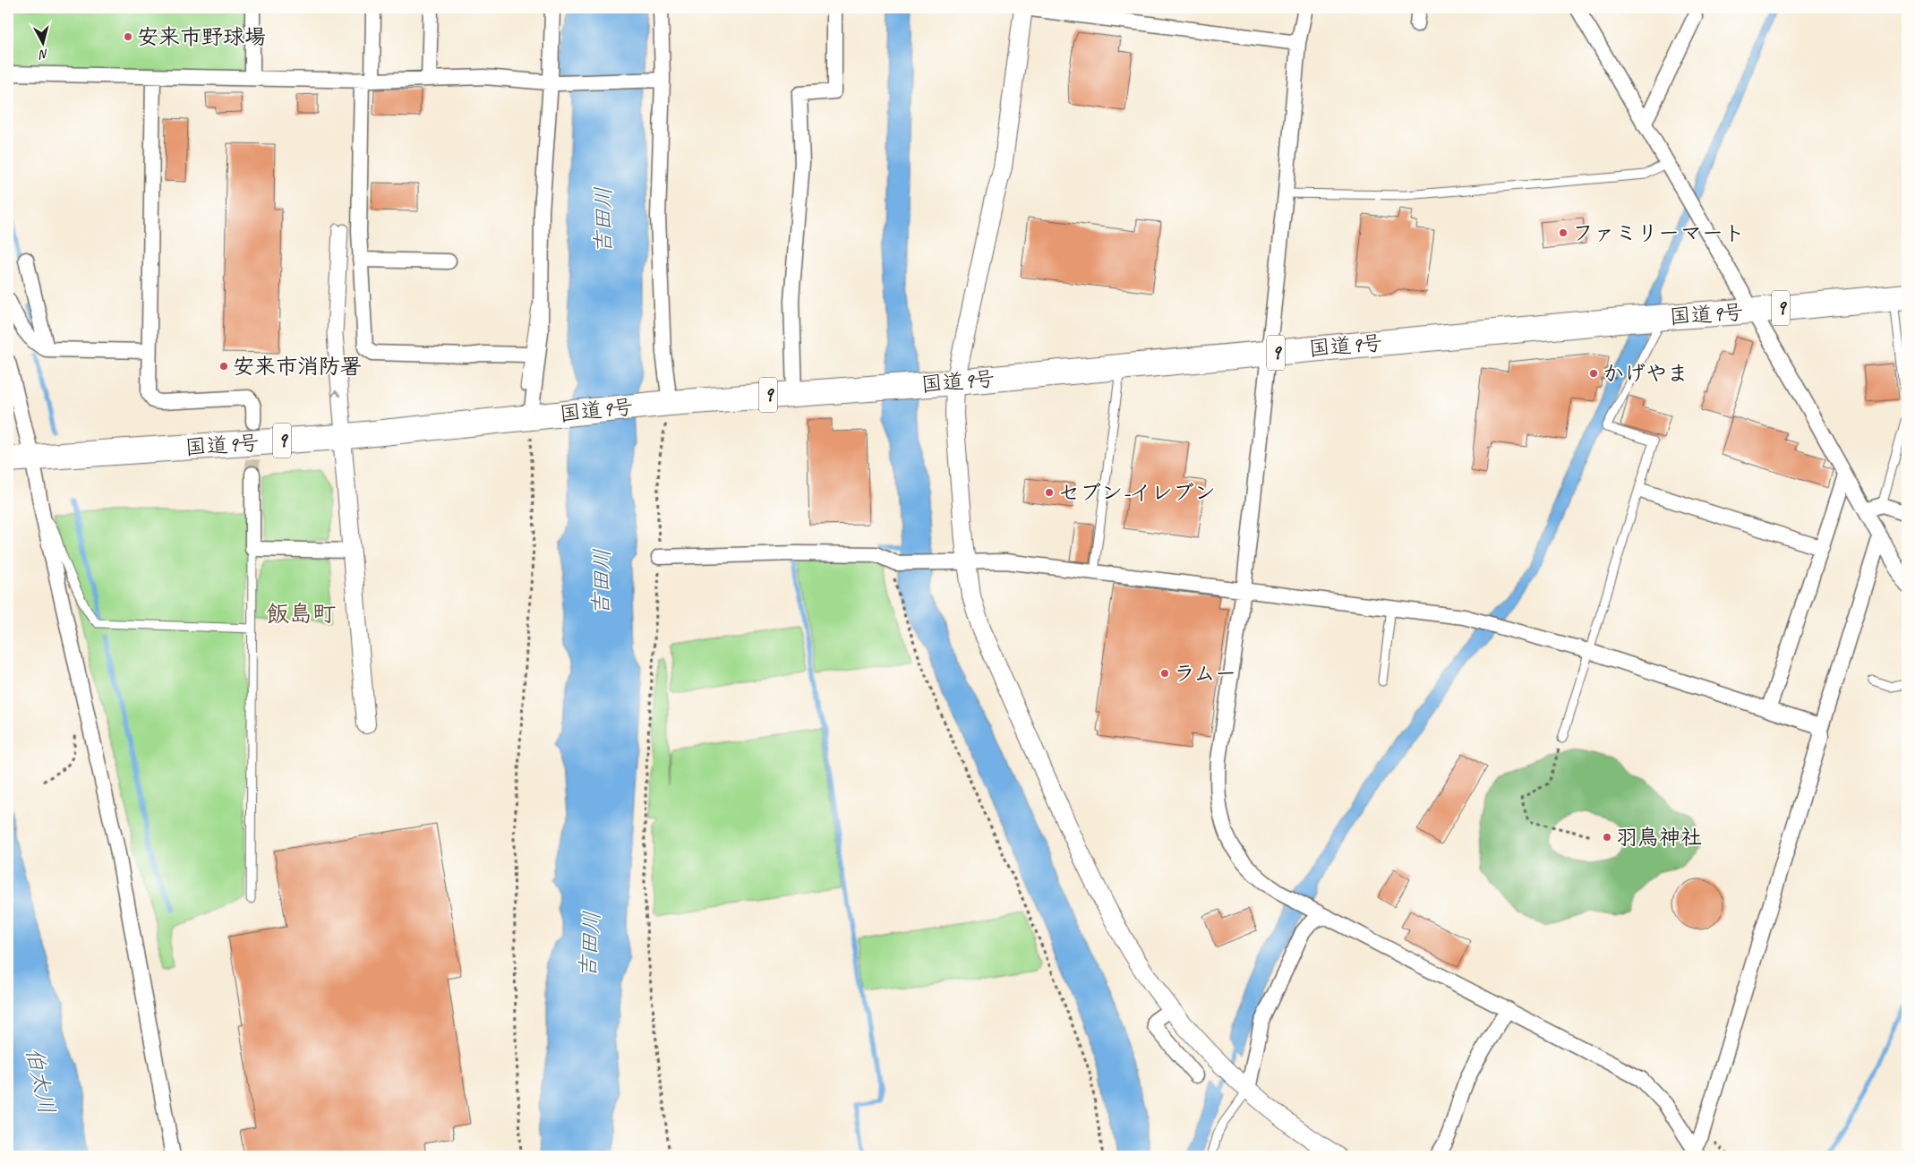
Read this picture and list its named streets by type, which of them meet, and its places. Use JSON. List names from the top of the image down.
{
  "streets": {
    "highway": ["9", "国道9号"]
  },
  "districts": ["飯島町"],
  "water": ["吉田川", "伯太川"],
  "places": [
    "安来市野球場",
    "ファミリーマート",
    "安来市消防署",
    "かげやま",
    "セブン-イレブン",
    "ラムー",
    "羽鳥神社"
  ],
  "north": "bottom"
}
